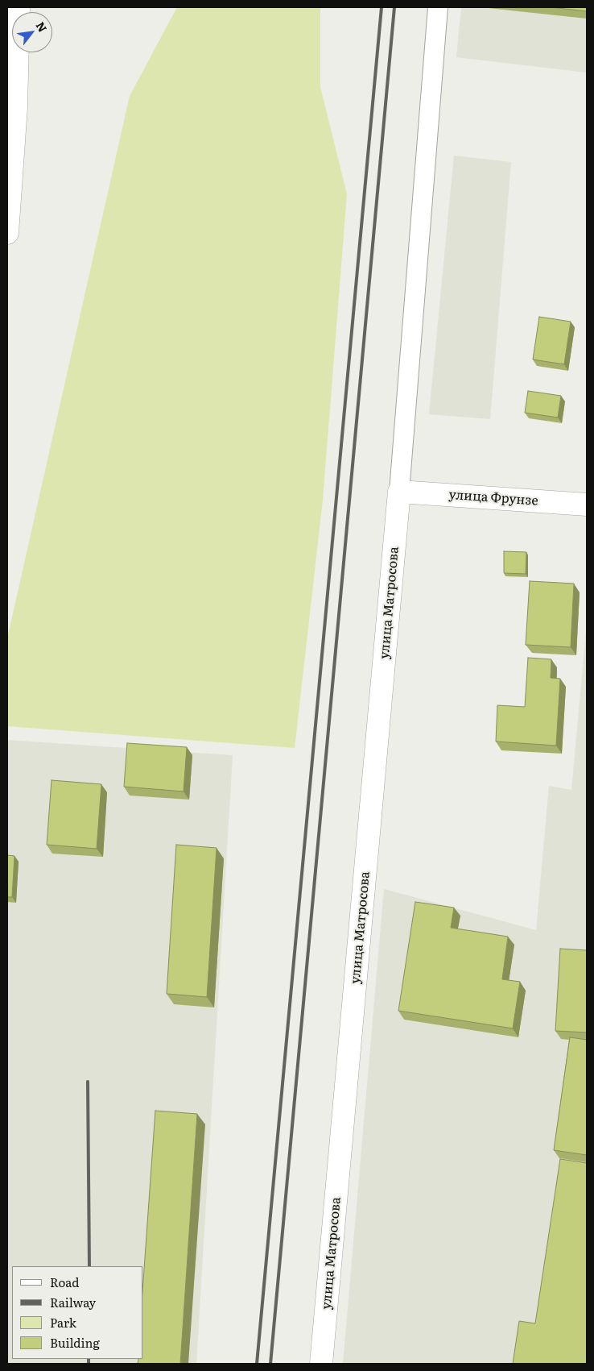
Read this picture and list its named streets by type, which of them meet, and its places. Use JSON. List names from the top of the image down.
{
  "streets": {
    "street": ["улица Фрунзе", "улица Матросова"]
  },
  "crossings": [
    ["улица Фрунзе", "улица Матросова"]
  ],
  "legend": [
    "Road",
    "Railway",
    "Park",
    "Building"
  ],
  "north": "top right"
}
